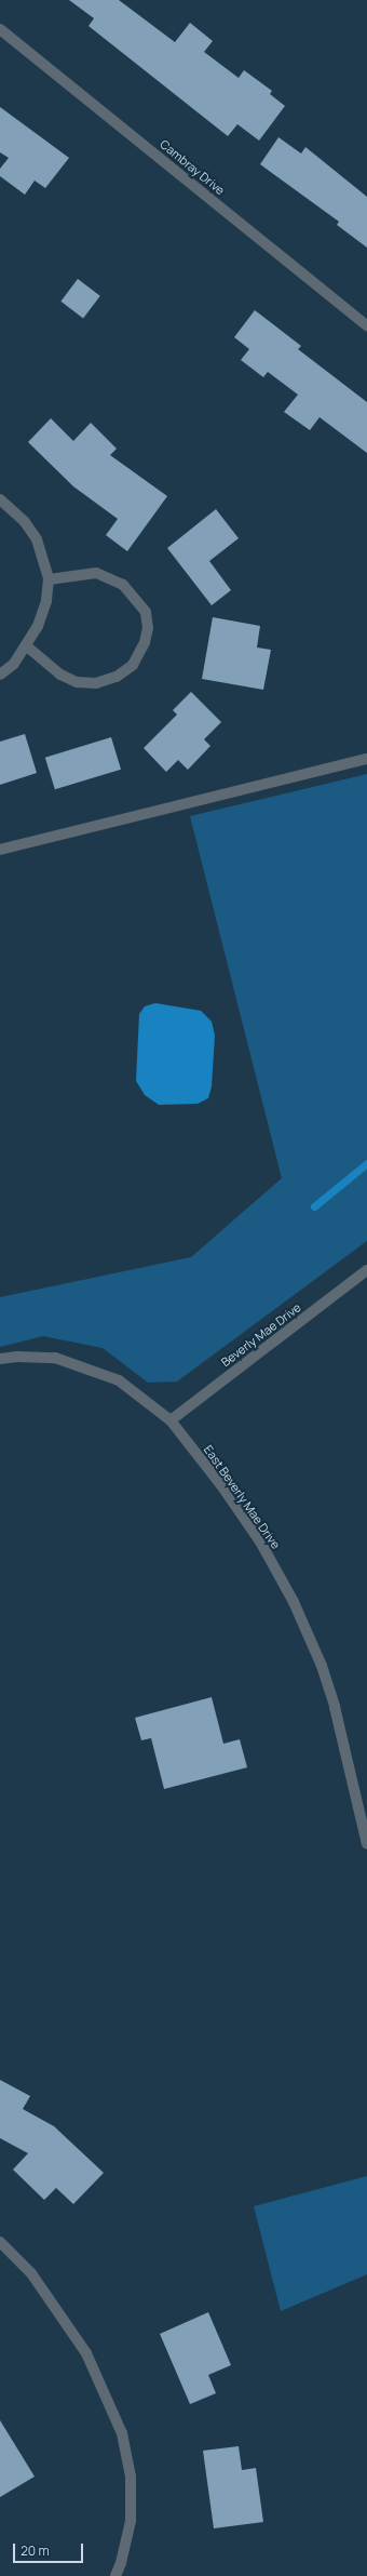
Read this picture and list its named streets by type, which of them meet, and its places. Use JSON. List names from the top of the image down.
{
  "streets": {
    "street": ["Cambray Drive", "Beverly Mae Drive", "East Beverly Mae Drive"]
  },
  "crossings": [
    ["Beverly Mae Drive", "East Beverly Mae Drive"]
  ],
  "scale_bar": "20 m"
}
